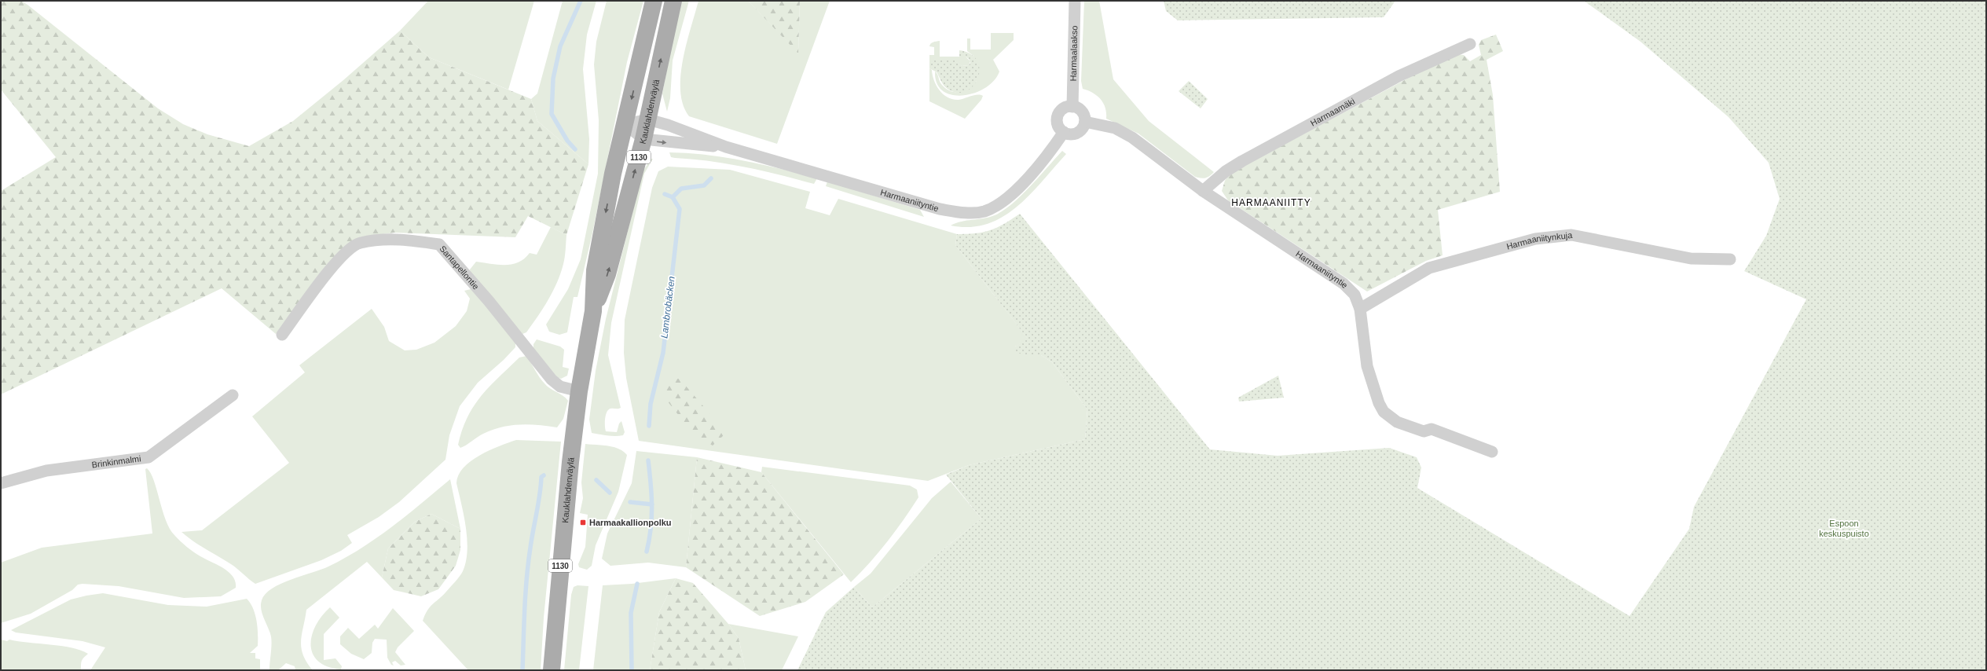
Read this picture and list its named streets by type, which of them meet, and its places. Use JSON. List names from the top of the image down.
{
  "streets": {
    "main road": ["Kauklahdenväylä", "1130"],
    "street": [
      "Harmaalaakso",
      "Harmaamäki",
      "Harmaaniityntie",
      "Harmaaniitynkuja",
      "Santapellontie",
      "Brinkinmalmi"
    ]
  },
  "crossings": [
    ["Harmaalaakso", "Harmaaniityntie"],
    ["Kauklahdenväylä", "Harmaaniityntie"],
    ["Kauklahdenväylä", "Santapellontie"],
    ["Harmaamäki", "Harmaaniityntie"],
    ["Harmaaniityntie", "Harmaaniitynkuja"]
  ],
  "districts": ["HARMAANIITTY"],
  "water": ["Lambrobäcken"],
  "parks": ["Espoon keskuspuisto"],
  "places": {
    "transit": ["Harmaakallionpolku"]
  }
}
